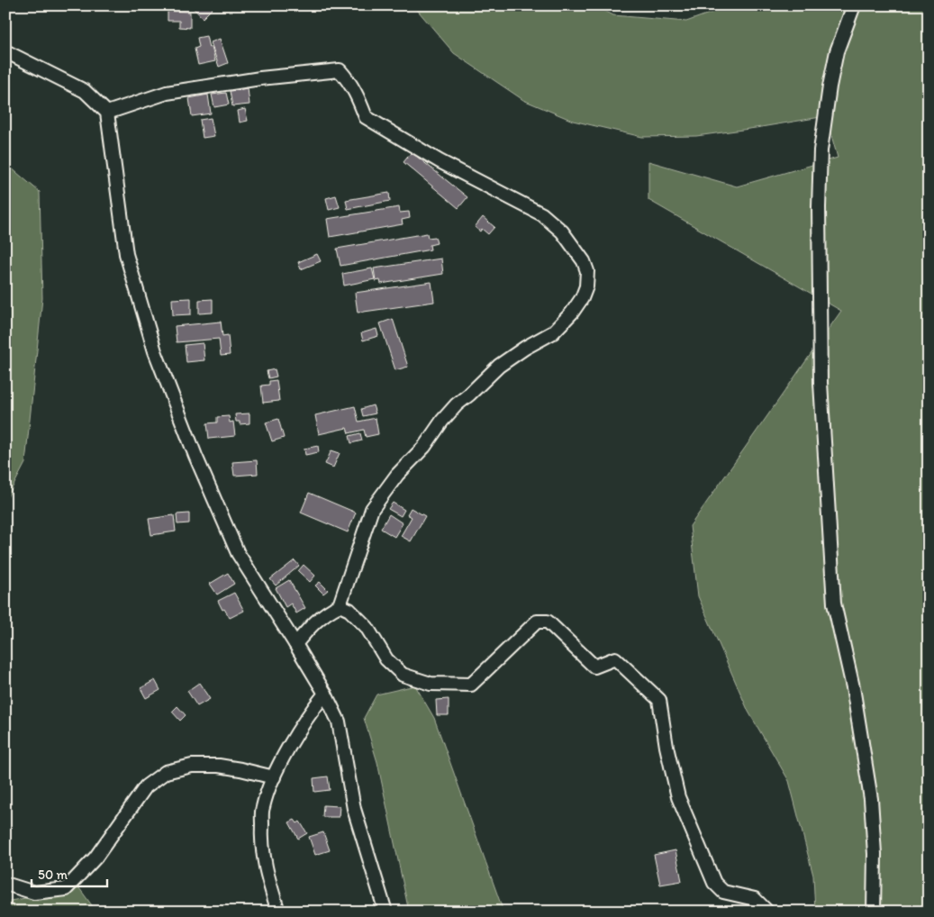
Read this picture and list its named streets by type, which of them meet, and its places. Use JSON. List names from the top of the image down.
{
  "scale_bar": "50 m"
}
